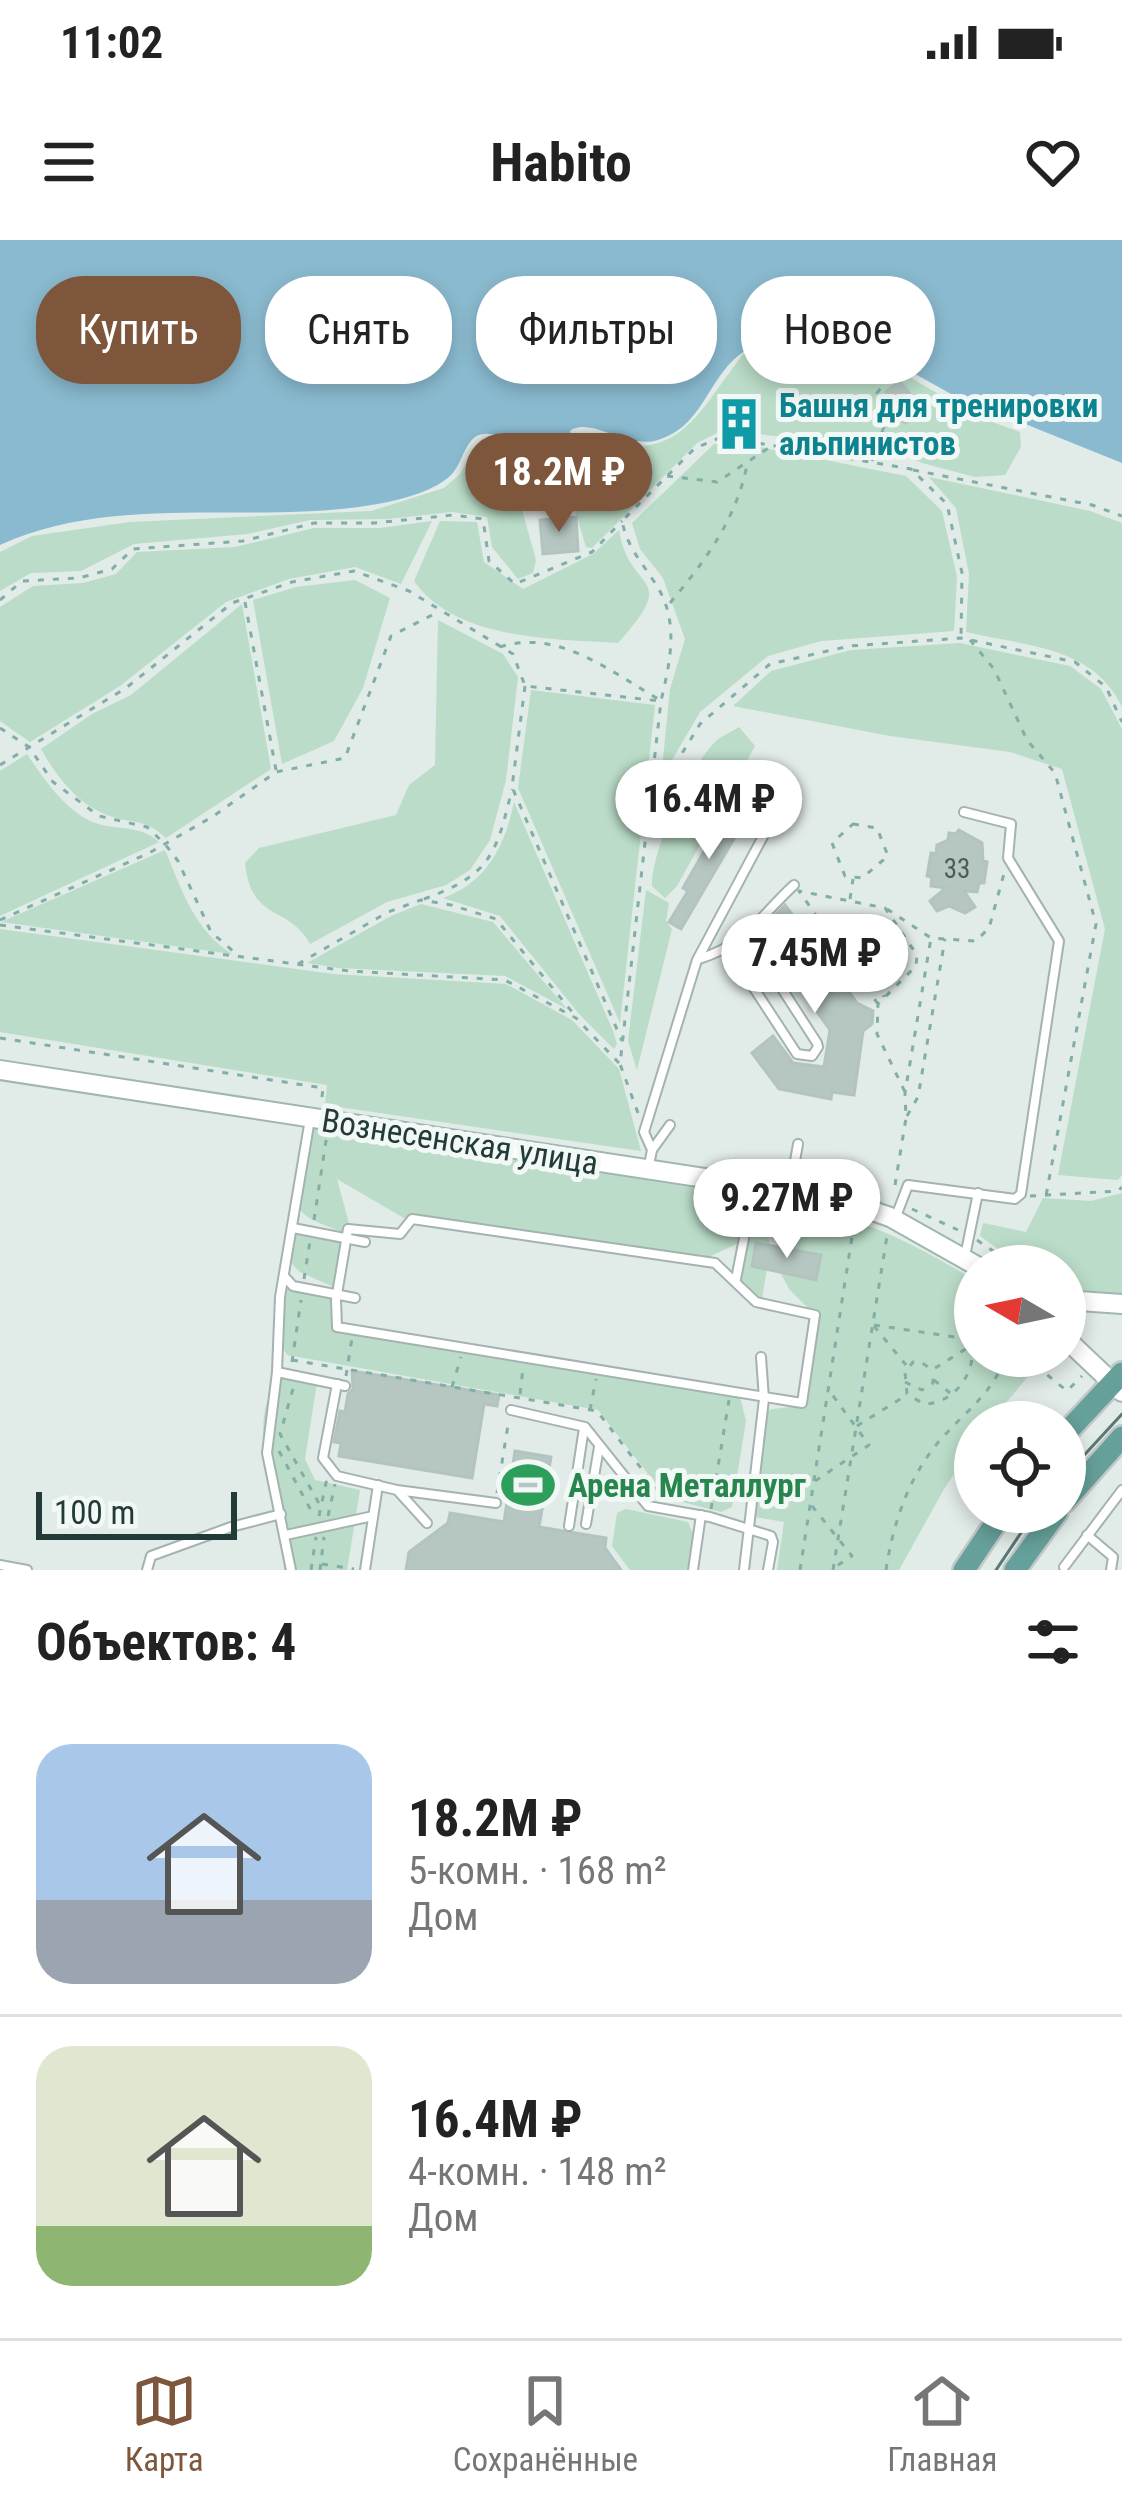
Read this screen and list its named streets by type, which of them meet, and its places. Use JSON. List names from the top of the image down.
{
  "streets": {
    "main road": ["Вознесенская улица"]
  },
  "places": {
    "building": ["Башня для тренировки альпинистов"],
    "sports": ["Арена Металлург"]
  },
  "house_numbers": ["33"],
  "scale_bar": "100 m",
  "north": "left",
  "page": {
    "status": "11:02",
    "header": "Habito",
    "chip": [
      "Купить",
      "Снять",
      "Фильтры",
      "Новое"
    ],
    "price": [
      "18.2M ₽",
      "16.4M ₽",
      "7.45M ₽",
      "9.27M ₽"
    ],
    "scale": "100 m",
    "heading": "Объектов: 4",
    "list": [
      {
        "name": "18.2M ₽",
        "note": "5-комн. · 168 m² · Дом"
      },
      {
        "name": "16.4M ₽",
        "note": "4-комн. · 148 m² · Дом"
      }
    ],
    "tabs": ["Карта", "Сохранённые", "Главная"]
  }
}
